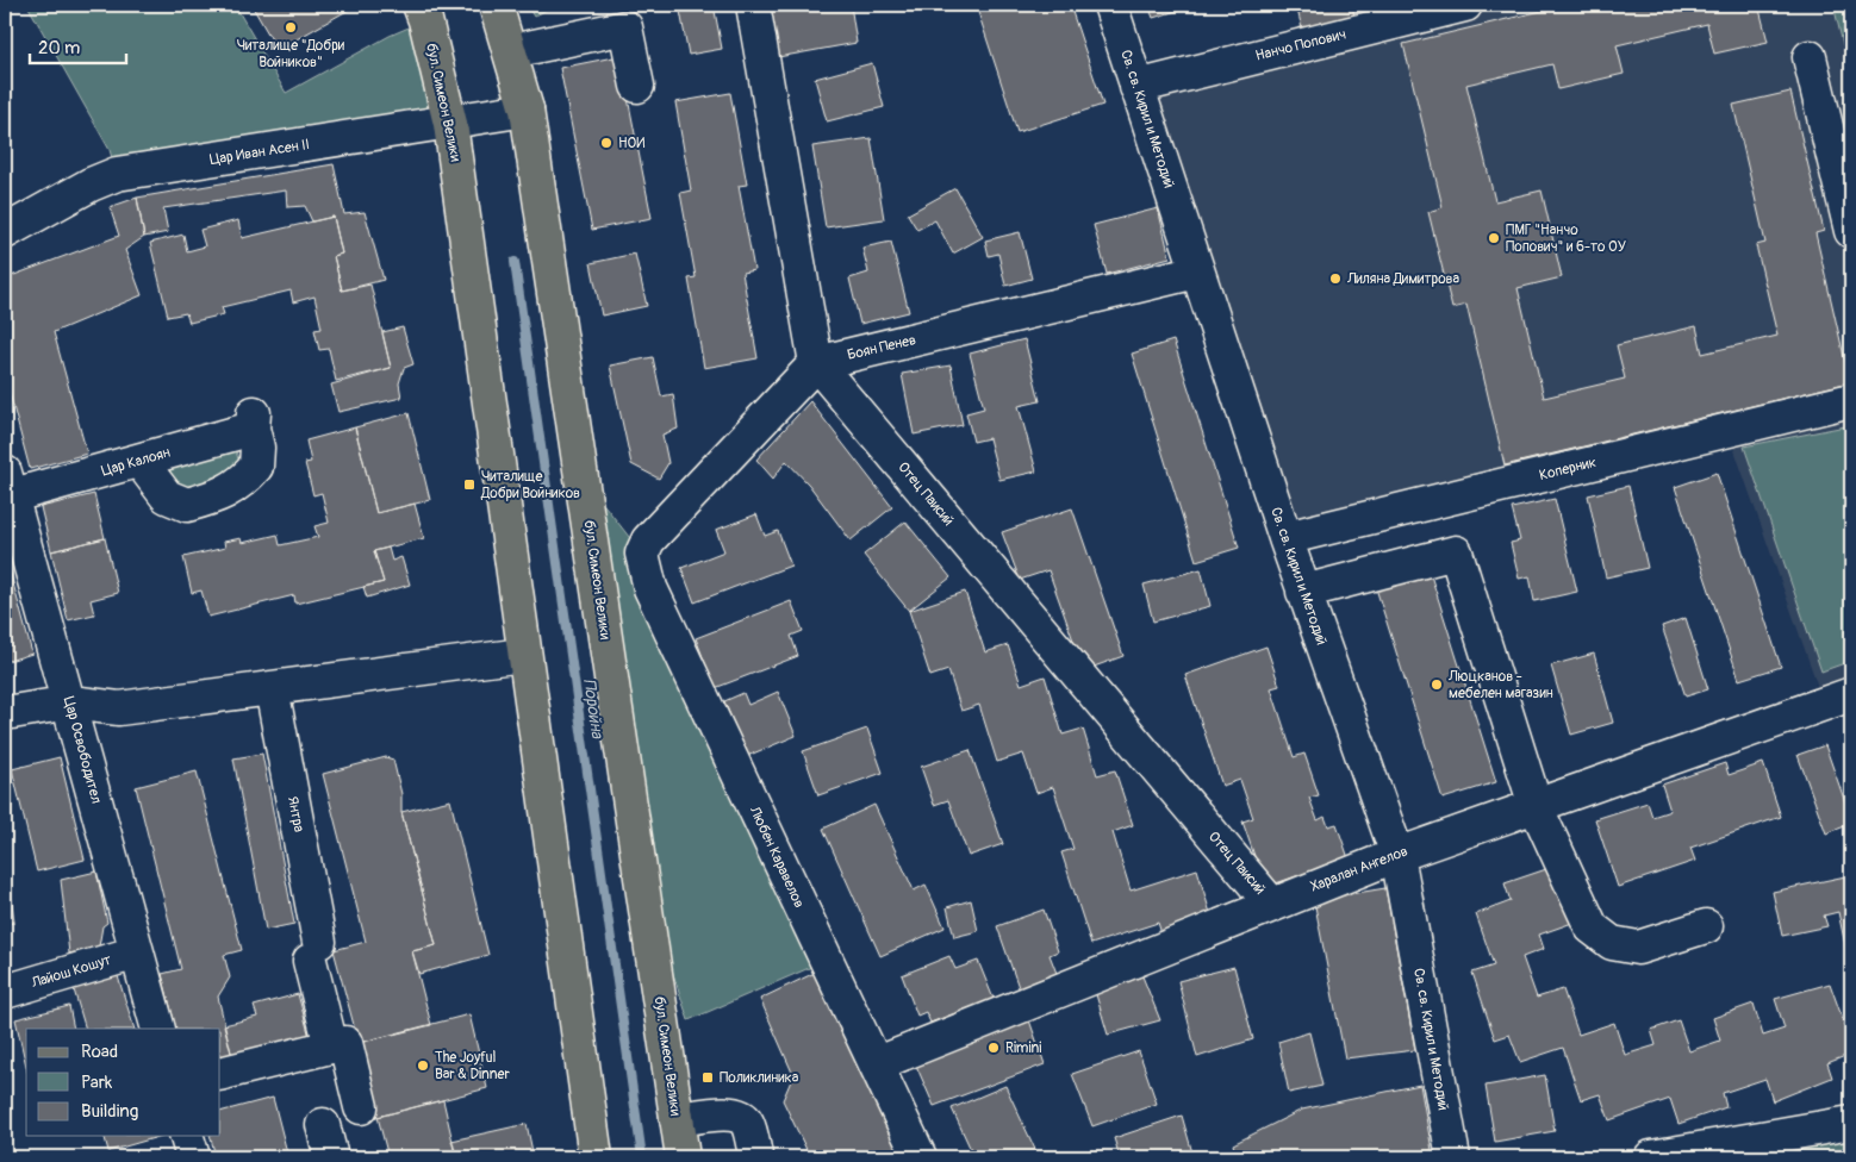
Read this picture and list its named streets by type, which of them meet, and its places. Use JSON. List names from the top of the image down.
{
  "streets": {
    "main road": ["бул. Симеон Велики"],
    "street": [
      "Нанчо Попович",
      "Св. св. Кирил и Методий",
      "Цар Иван Асен II",
      "Боян Пенев",
      "Цар Калоян",
      "Коперник",
      "Отец Паисий",
      "Цар Освободител",
      "Янтра",
      "Любен Каравелов",
      "Харалан Ангелов",
      "Лайош Кошут"
    ]
  },
  "crossings": [
    ["Нанчо Попович", "Св. св. Кирил и Методий"],
    ["бул. Симеон Велики", "Цар Иван Асен II"],
    ["Св. св. Кирил и Методий", "Боян Пенев"],
    ["Св. св. Кирил и Методий", "Коперник"],
    ["Св. св. Кирил и Методий", "Харалан Ангелов"],
    ["Боян Пенев", "Отец Паисий"],
    ["Боян Пенев", "Любен Каравелов"],
    ["Цар Калоян", "Цар Освободител"],
    ["Отец Паисий", "Любен Каравелов"],
    ["Отец Паисий", "Харалан Ангелов"],
    ["Цар Освободител", "Лайош Кошут"],
    ["Любен Каравелов", "Харалан Ангелов"]
  ],
  "water": ["Поройна"],
  "places": {
    "other": [
      "Читалище \"Добри Войников\"",
      "НОИ",
      "ПМГ \"Нанчо Попович\" и 6-то ОУ",
      "Лиляна Димитрова",
      "Люцканов - мебелен магазин",
      "Rimini",
      "The Joyful Bar & Dinner"
    ],
    "transit": ["Читалище Добри Войников", "Поликлиника"]
  },
  "legend": ["Road", "Park", "Building"],
  "scale_bar": "20 m"
}
